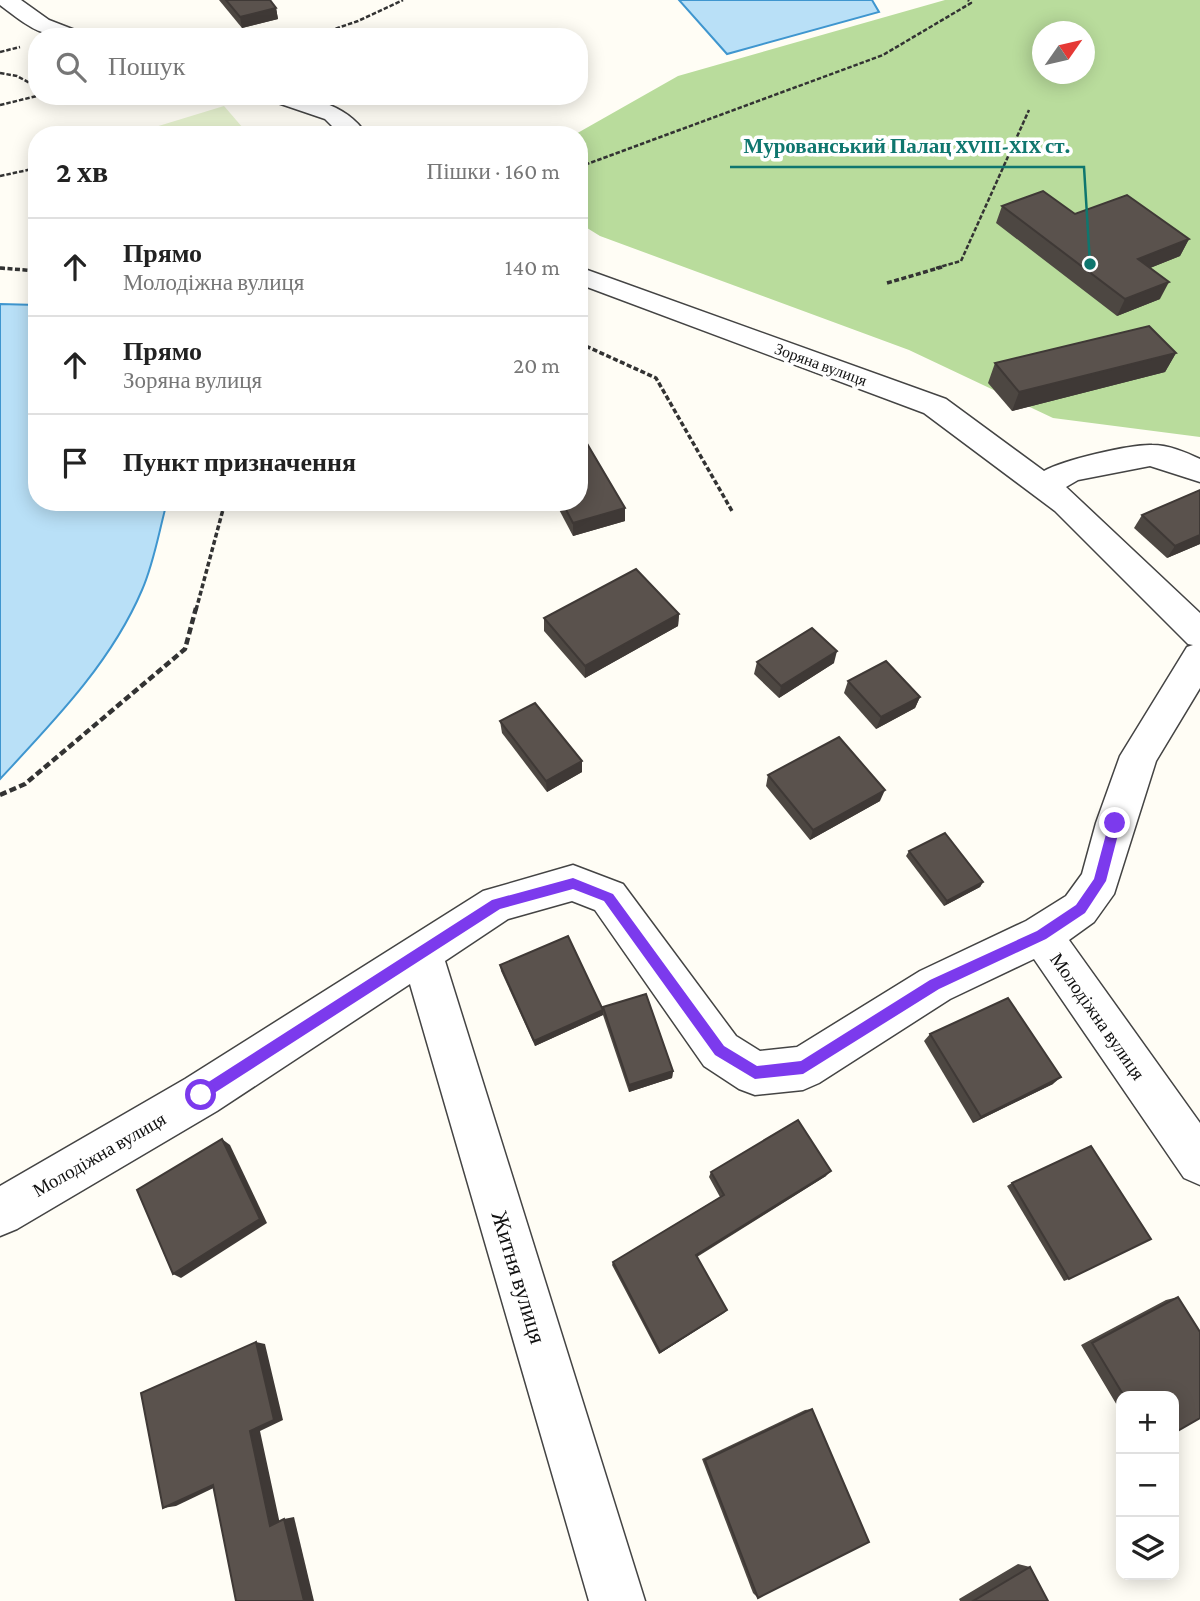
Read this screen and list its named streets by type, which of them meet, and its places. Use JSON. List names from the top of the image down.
{
  "streets": {
    "street": ["Зоряна вулиця", "Молодіжна вулиця", "Житня вулиця"]
  },
  "crossings": [
    ["Молодіжна вулиця", "Житня вулиця"]
  ],
  "places": ["Мурованський Палац XVIII-XIX ст."],
  "north": "top right",
  "page": {
    "search": "Пошук",
    "heading": ["2 хв", "Пішки · 160 m"],
    "list": [
      ["Прямо", "Молодіжна вулиця", "140 m"],
      ["Прямо", "Зоряна вулиця", "20 m"],
      "Пункт призначення"
    ],
    "map_buttons": ["+", "−"]
  }
}
